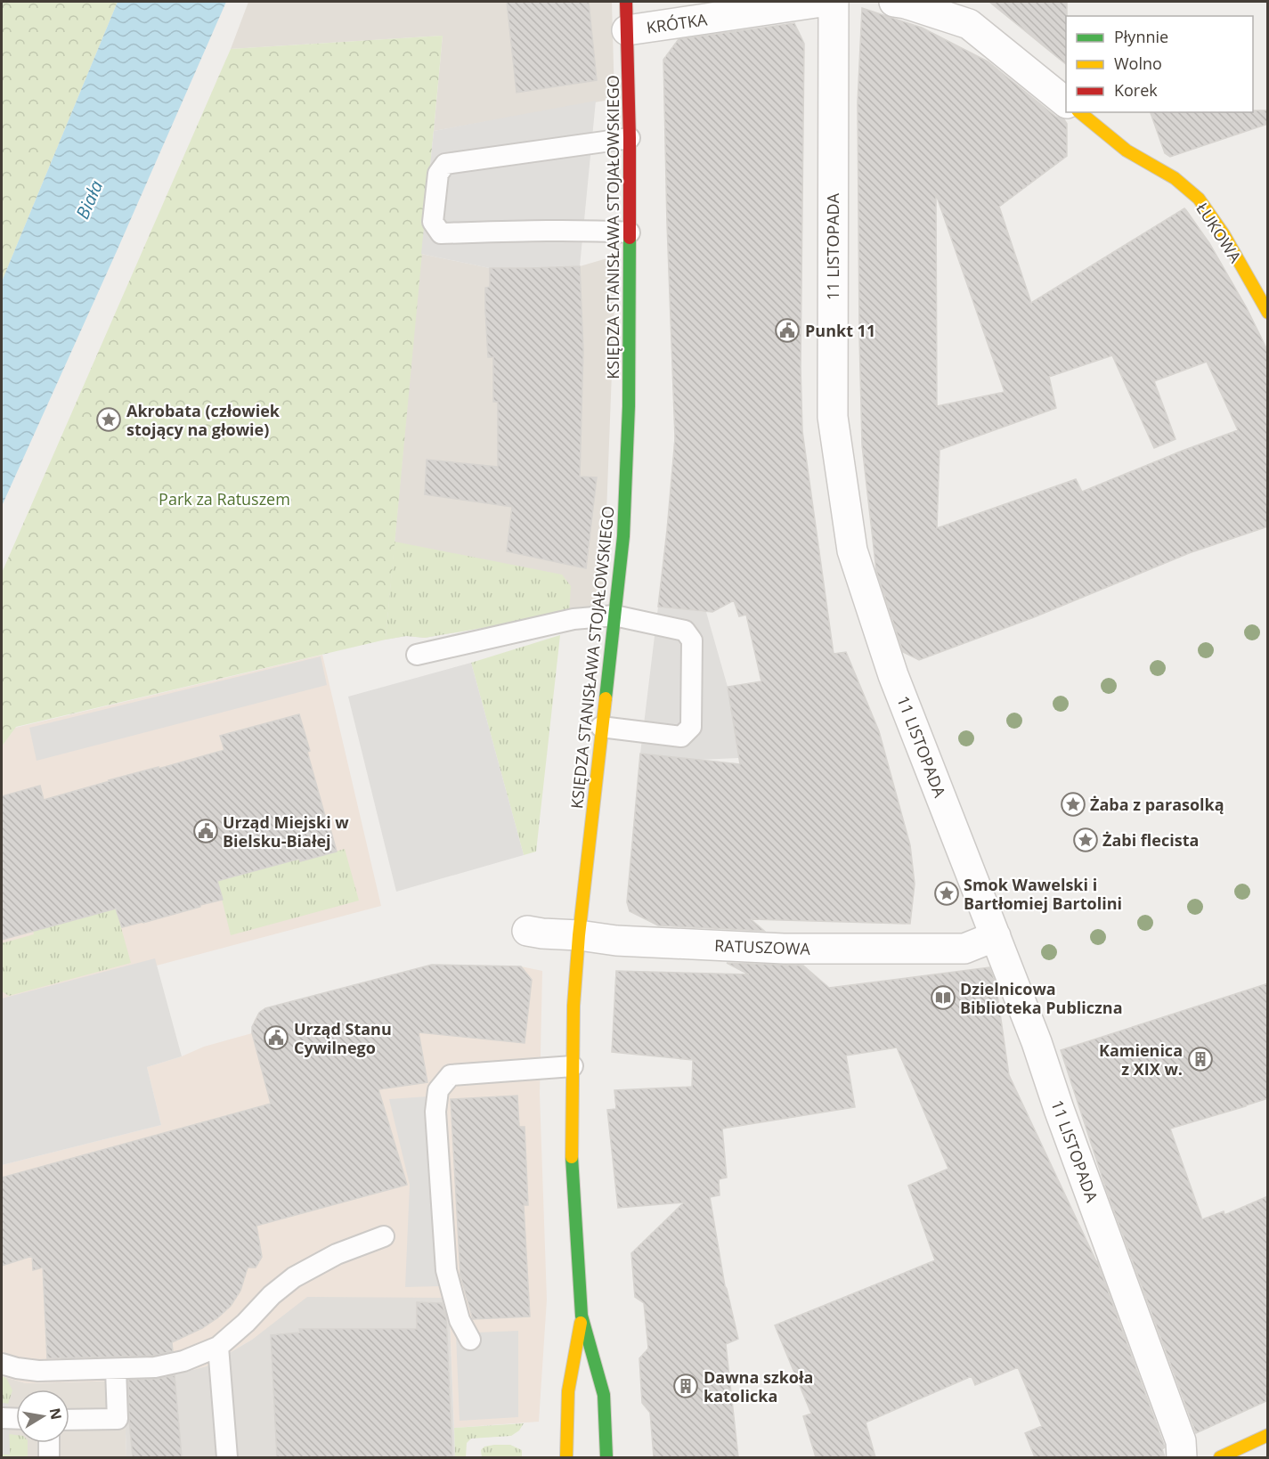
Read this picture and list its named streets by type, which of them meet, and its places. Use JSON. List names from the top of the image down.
{
  "streets": {
    "street": [
      "KRÓTKA",
      "KSIĘDZA STANISŁAWA STOJAŁOWSKIEGO",
      "ŁUKOWA",
      "11 LISTOPADA",
      "RATUSZOWA"
    ]
  },
  "crossings": [
    ["KRÓTKA", "KSIĘDZA STANISŁAWA STOJAŁOWSKIEGO"],
    ["KSIĘDZA STANISŁAWA STOJAŁOWSKIEGO", "RATUSZOWA"],
    ["11 LISTOPADA", "RATUSZOWA"]
  ],
  "water": ["Biała"],
  "parks": ["Park za Ratuszem"],
  "places": {
    "public building": ["Punkt 11", "Urząd Miejski w Bielsku-Białej", "Urząd Stanu Cywilnego"],
    "place": [
      "Akrobata (człowiek stojący na głowie)",
      "Żaba z parasolką",
      "Żabi flecista",
      "Smok Wawelski i Bartłomiej Bartolini"
    ],
    "library": ["Dzielnicowa Biblioteka Publiczna"],
    "building": ["Kamienica z XIX w.", "Dawna szkoła katolicka"]
  },
  "legend": ["Płynnie", "Wolno", "Korek"],
  "north": "right"
}
